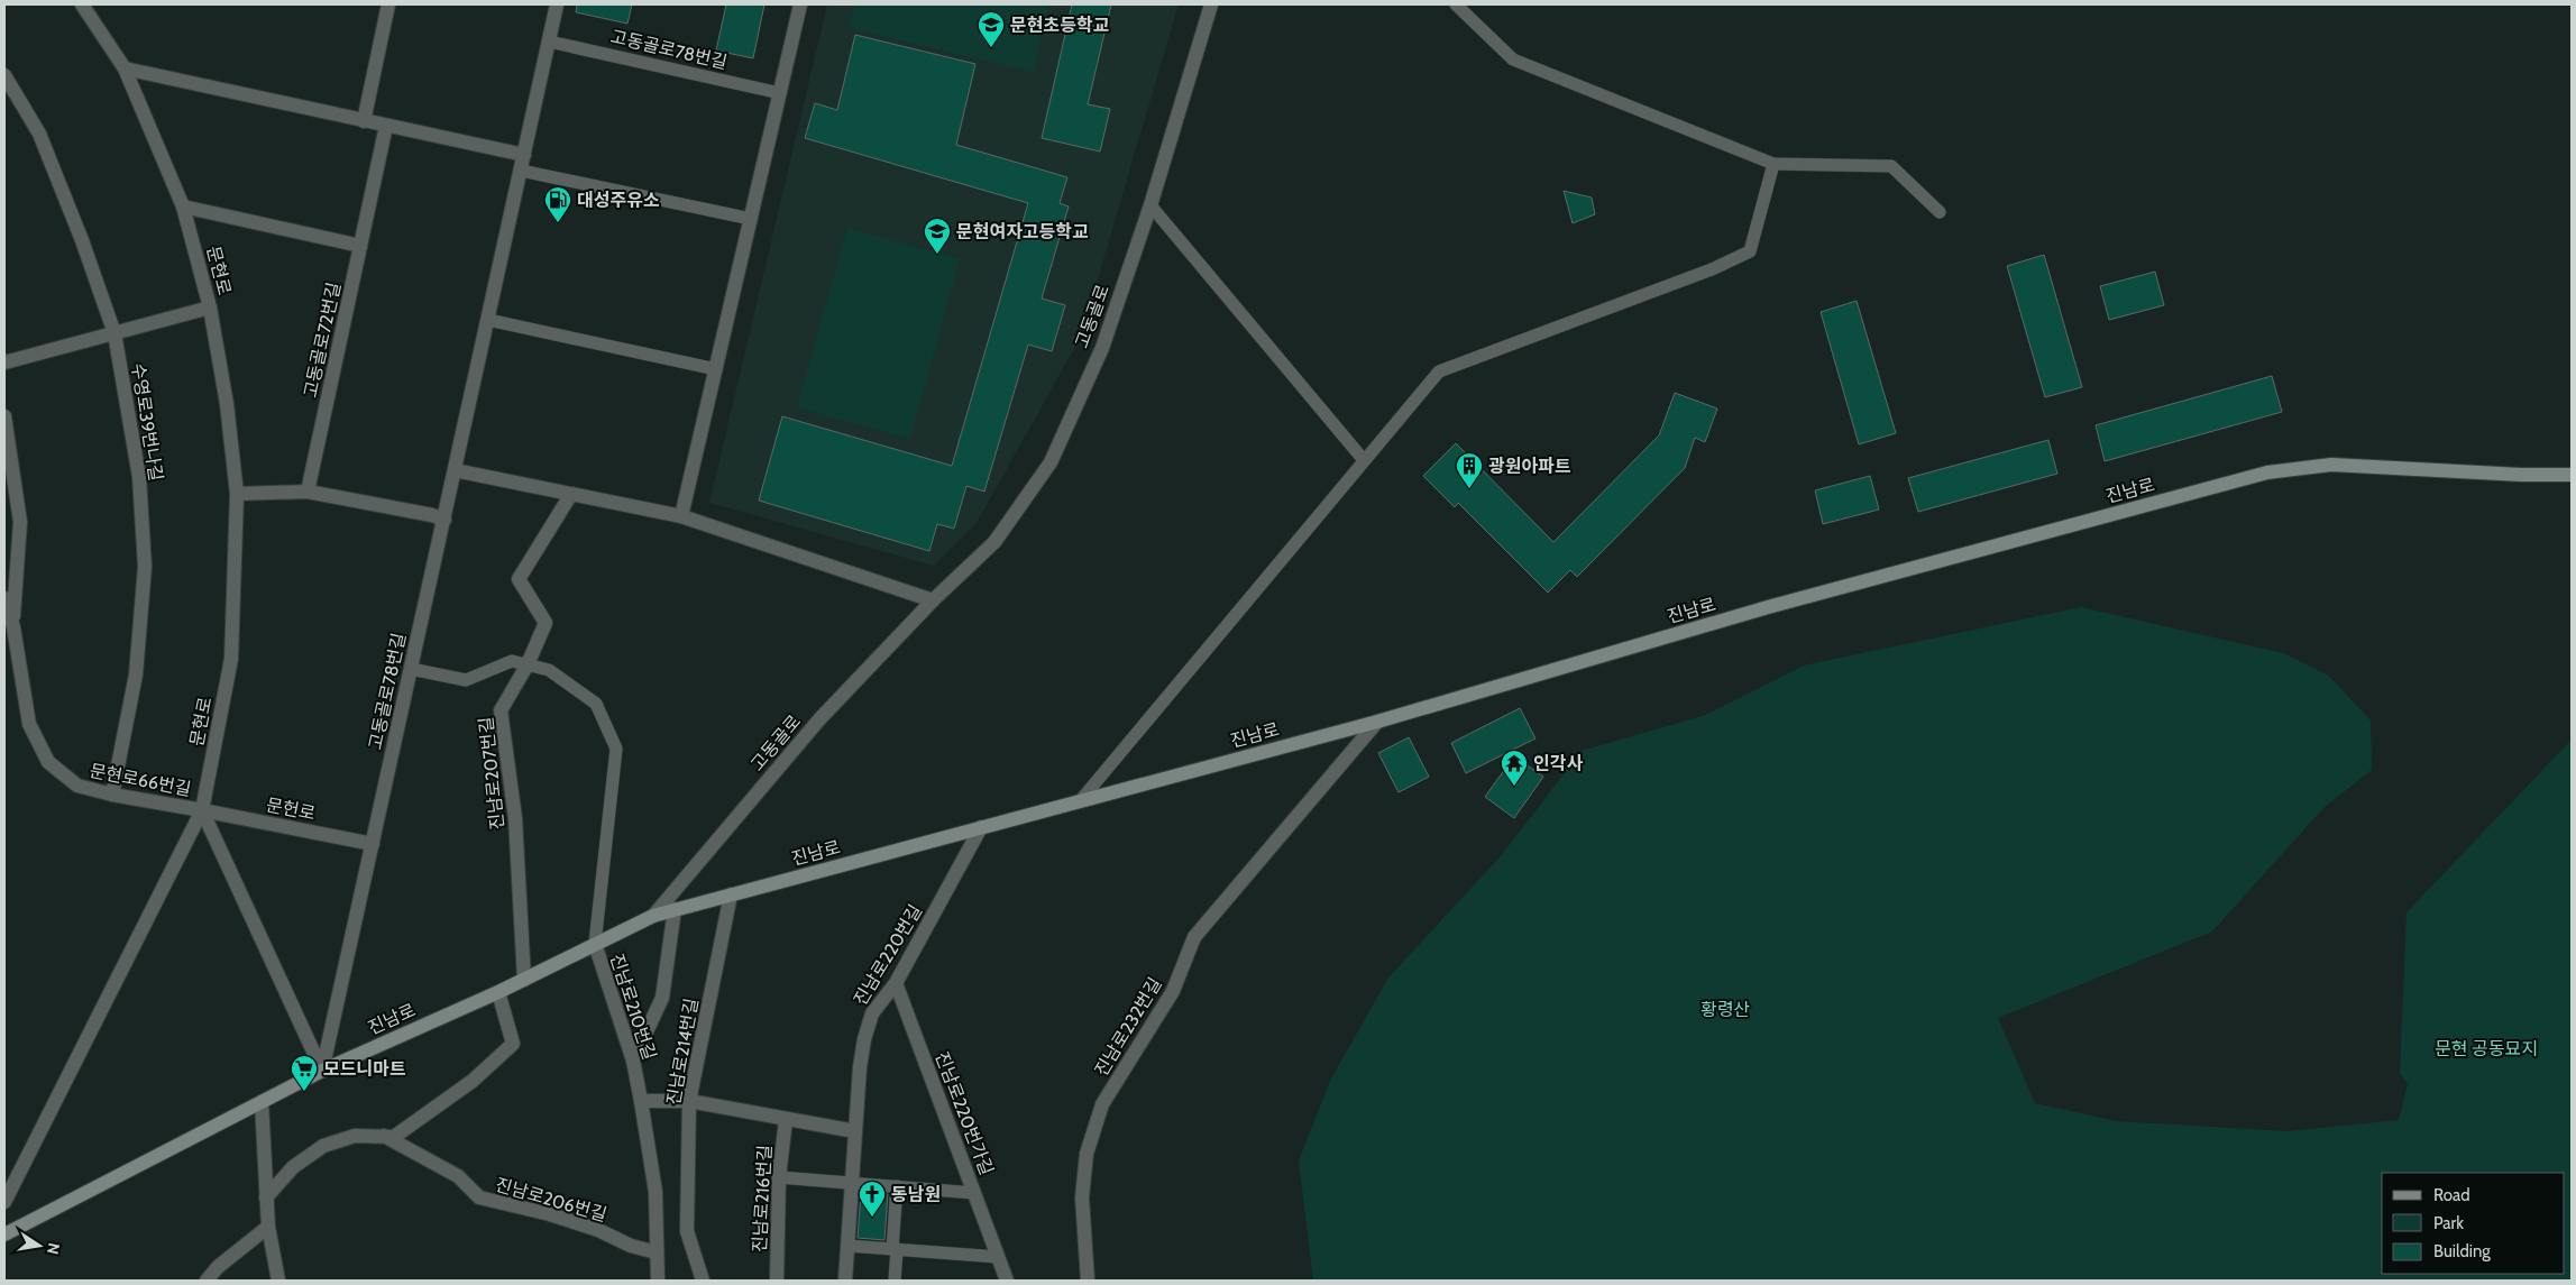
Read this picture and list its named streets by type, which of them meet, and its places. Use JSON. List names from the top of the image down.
{
  "streets": {
    "main road": ["진남로"],
    "street": [
      "고동골로78번길",
      "문현로",
      "고동골로",
      "고동골로72번길",
      "수영로39번나길",
      "진남로207번길",
      "문현로66번길",
      "문헌로",
      "진남로220번길",
      "진남로210번길",
      "진남로232번길",
      "진남로214번길",
      "진남로220번가길",
      "진남로216번길",
      "진남로206번길"
    ]
  },
  "crossings": [
    ["고동골로78번길", "진남로"],
    ["고동골로78번길", "문헌로"],
    ["문현로", "문현로66번길"],
    ["문현로", "문헌로"],
    ["고동골로", "진남로"],
    ["수영로39번나길", "문현로66번길"],
    ["진남로", "진남로207번길"],
    ["진남로", "진남로220번길"],
    ["진남로", "진남로210번길"],
    ["진남로", "진남로232번길"],
    ["진남로", "진남로214번길"],
    ["진남로", "진남로206번길"],
    ["문현로66번길", "문헌로"],
    ["진남로220번길", "진남로220번가길"],
    ["진남로210번길", "진남로206번길"]
  ],
  "parks": ["황령산", "문현 공동묘지"],
  "places": {
    "school or university": ["문현초등학교", "문현여자고등학교"],
    "fuel station": ["대성주유소"],
    "building": ["광원아파트"],
    "temple": ["인각사"],
    "supermarket": ["모드니마트"],
    "church": ["동남원"]
  },
  "legend": ["Road", "Park", "Building"],
  "north": "right"
}
